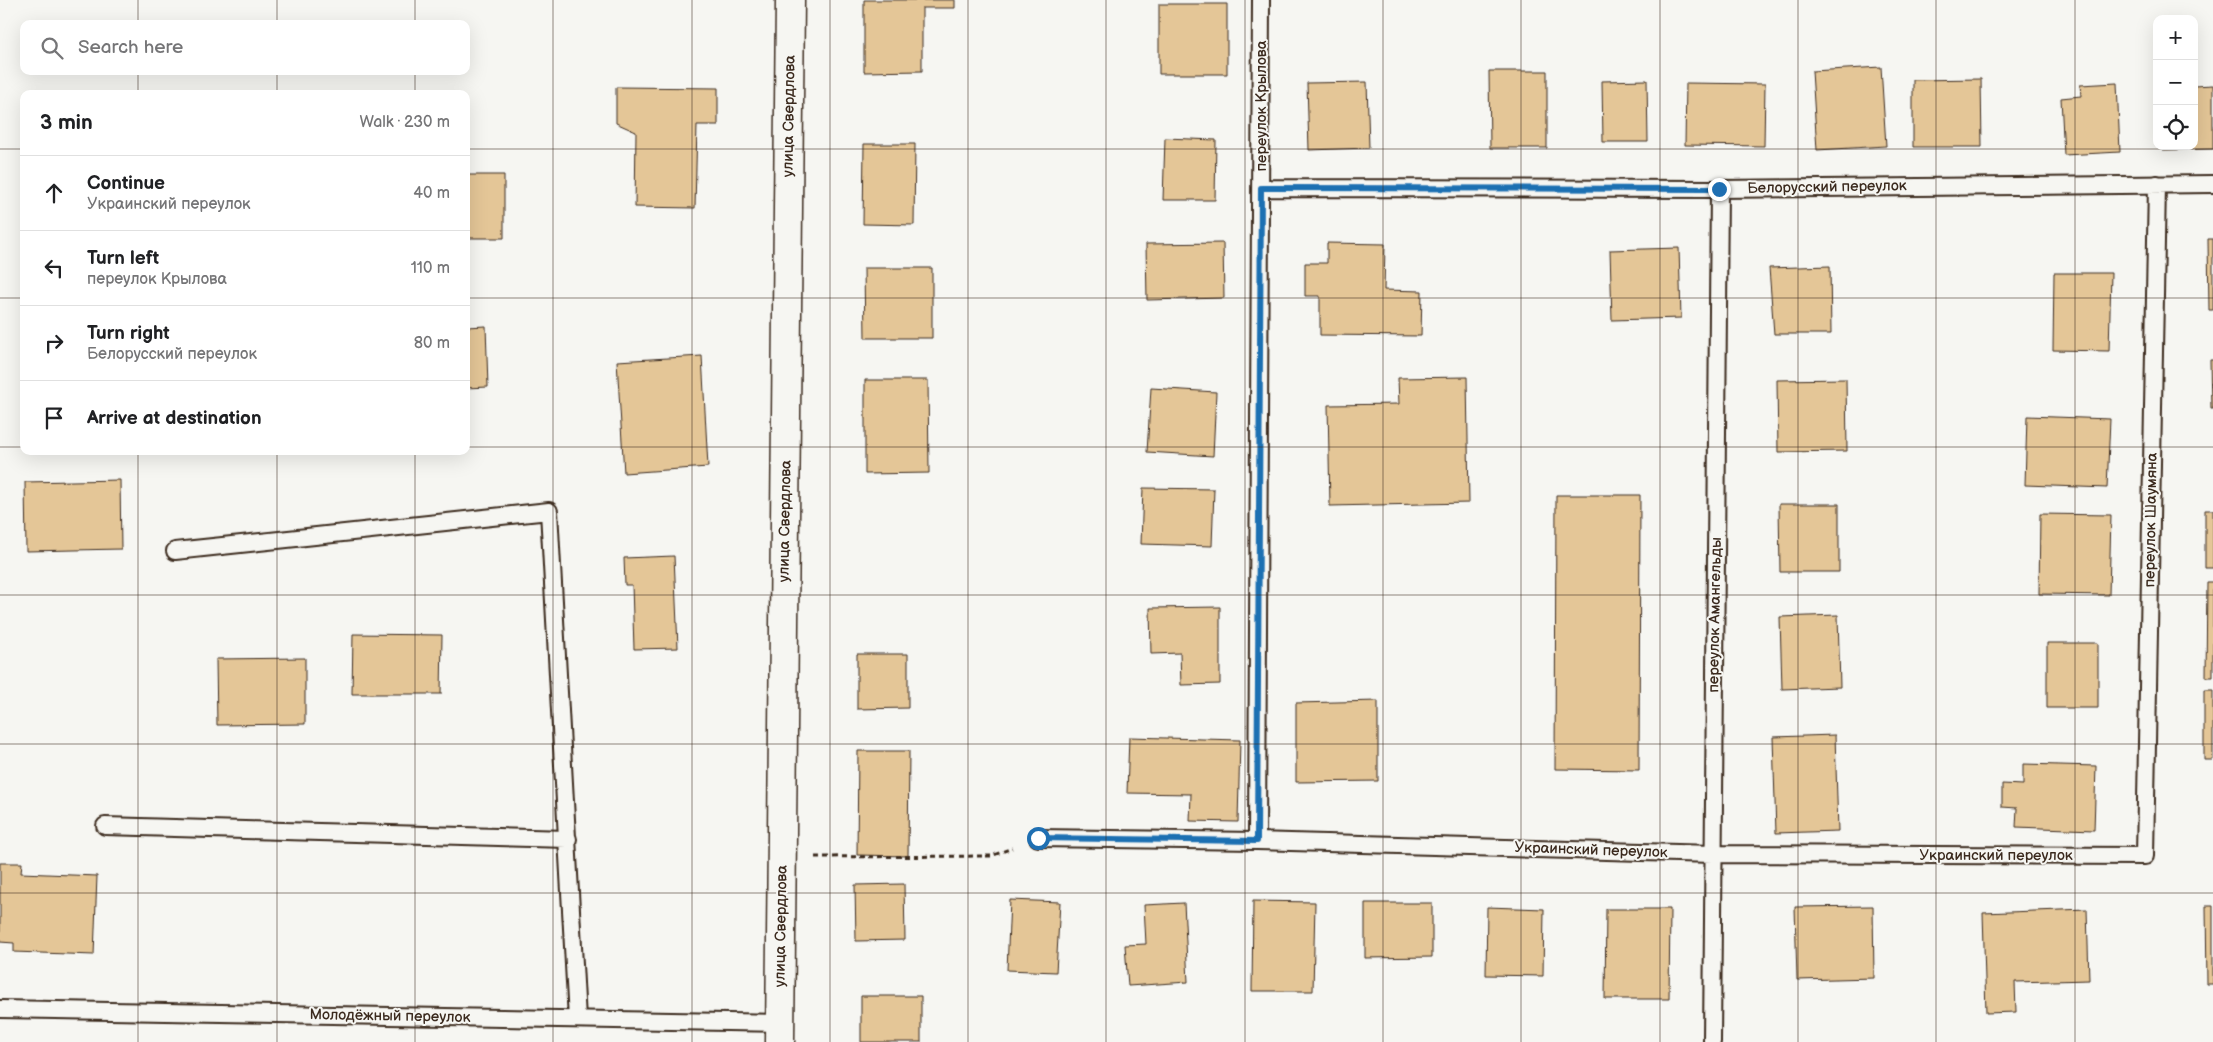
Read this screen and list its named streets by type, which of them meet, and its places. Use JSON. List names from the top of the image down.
{
  "streets": {
    "street": ["улица Свердлова"],
    "lane": [
      "переулок Крылова",
      "Белорусский переулок",
      "переулок Шаумяна",
      "переулок Амангельды",
      "Украинский переулок",
      "Молодёжный переулок"
    ]
  },
  "crossings": [
    ["переулок Крылова", "Белорусский переулок"],
    ["переулок Крылова", "Украинский переулок"],
    ["улица Свердлова", "Молодёжный переулок"],
    ["Белорусский переулок", "переулок Шаумяна"],
    ["Белорусский переулок", "переулок Амангельды"],
    ["переулок Шаумяна", "Украинский переулок"],
    ["переулок Амангельды", "Украинский переулок"]
  ],
  "page": {
    "map_buttons": ["+", "−"],
    "search": "Search here",
    "heading": ["3 min", "Walk · 230 m"],
    "list": [
      ["Continue", "Украинский переулок", "40 m"],
      ["Turn left", "переулок Крылова", "110 m"],
      ["Turn right", "Белорусский переулок", "80 m"],
      "Arrive at destination"
    ]
  }
}
